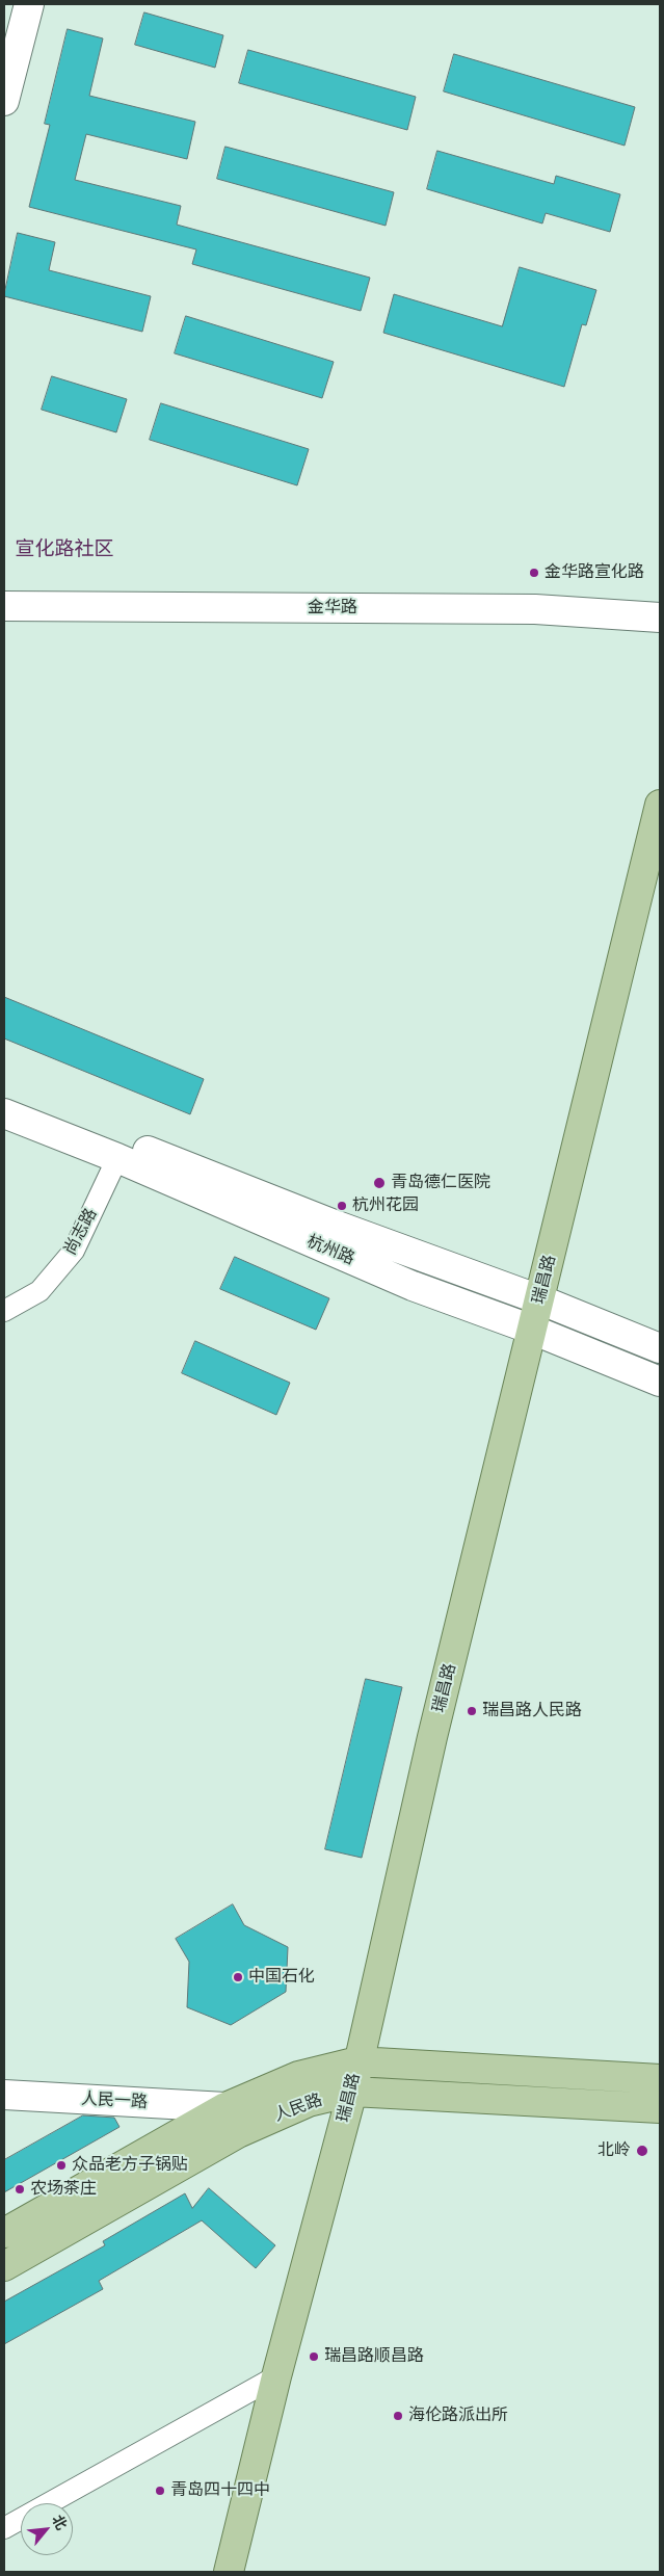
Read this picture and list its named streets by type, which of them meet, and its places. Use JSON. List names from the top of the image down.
{
  "streets": {
    "main road": [
      "金华路",
      "杭州路",
      "瑞昌路",
      "人民一路",
      "人民路"
    ],
    "street": ["尚志路"]
  },
  "crossings": [
    ["尚志路", "杭州路"],
    ["杭州路", "瑞昌路"],
    ["瑞昌路", "人民路"],
    ["人民一路", "人民路"]
  ],
  "districts": ["宣化路社区"],
  "places": [
    "金华路宣化路",
    "青岛德仁医院",
    "杭州花园",
    "瑞昌路人民路",
    "中国石化",
    "北岭",
    "众品老方子锅贴",
    "农场茶庄",
    "瑞昌路顺昌路",
    "海伦路派出所",
    "青岛四十四中"
  ],
  "north": "top right"
}
